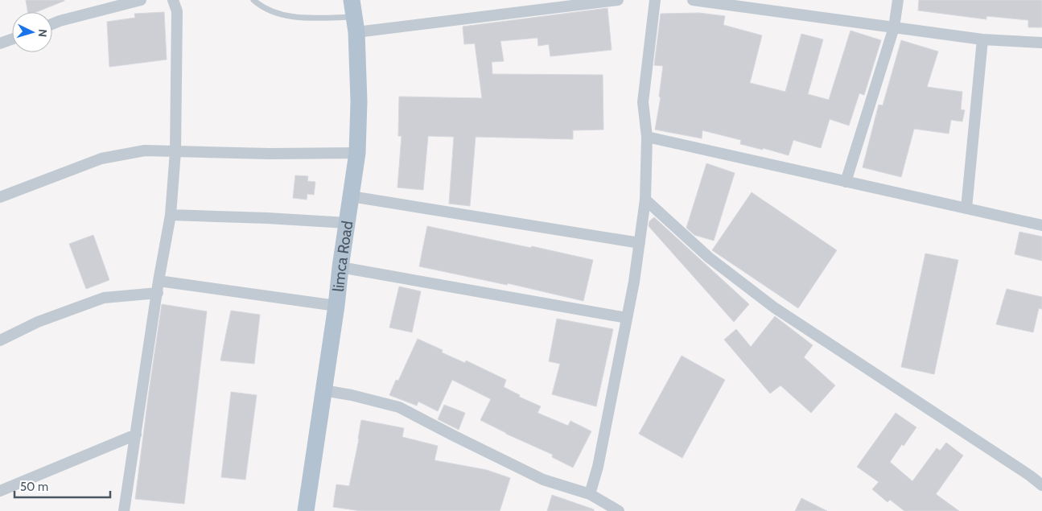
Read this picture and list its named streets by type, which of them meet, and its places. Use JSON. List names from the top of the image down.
{
  "streets": {
    "main road": ["limca Road"]
  },
  "scale_bar": "50 m",
  "north": "right"
}
